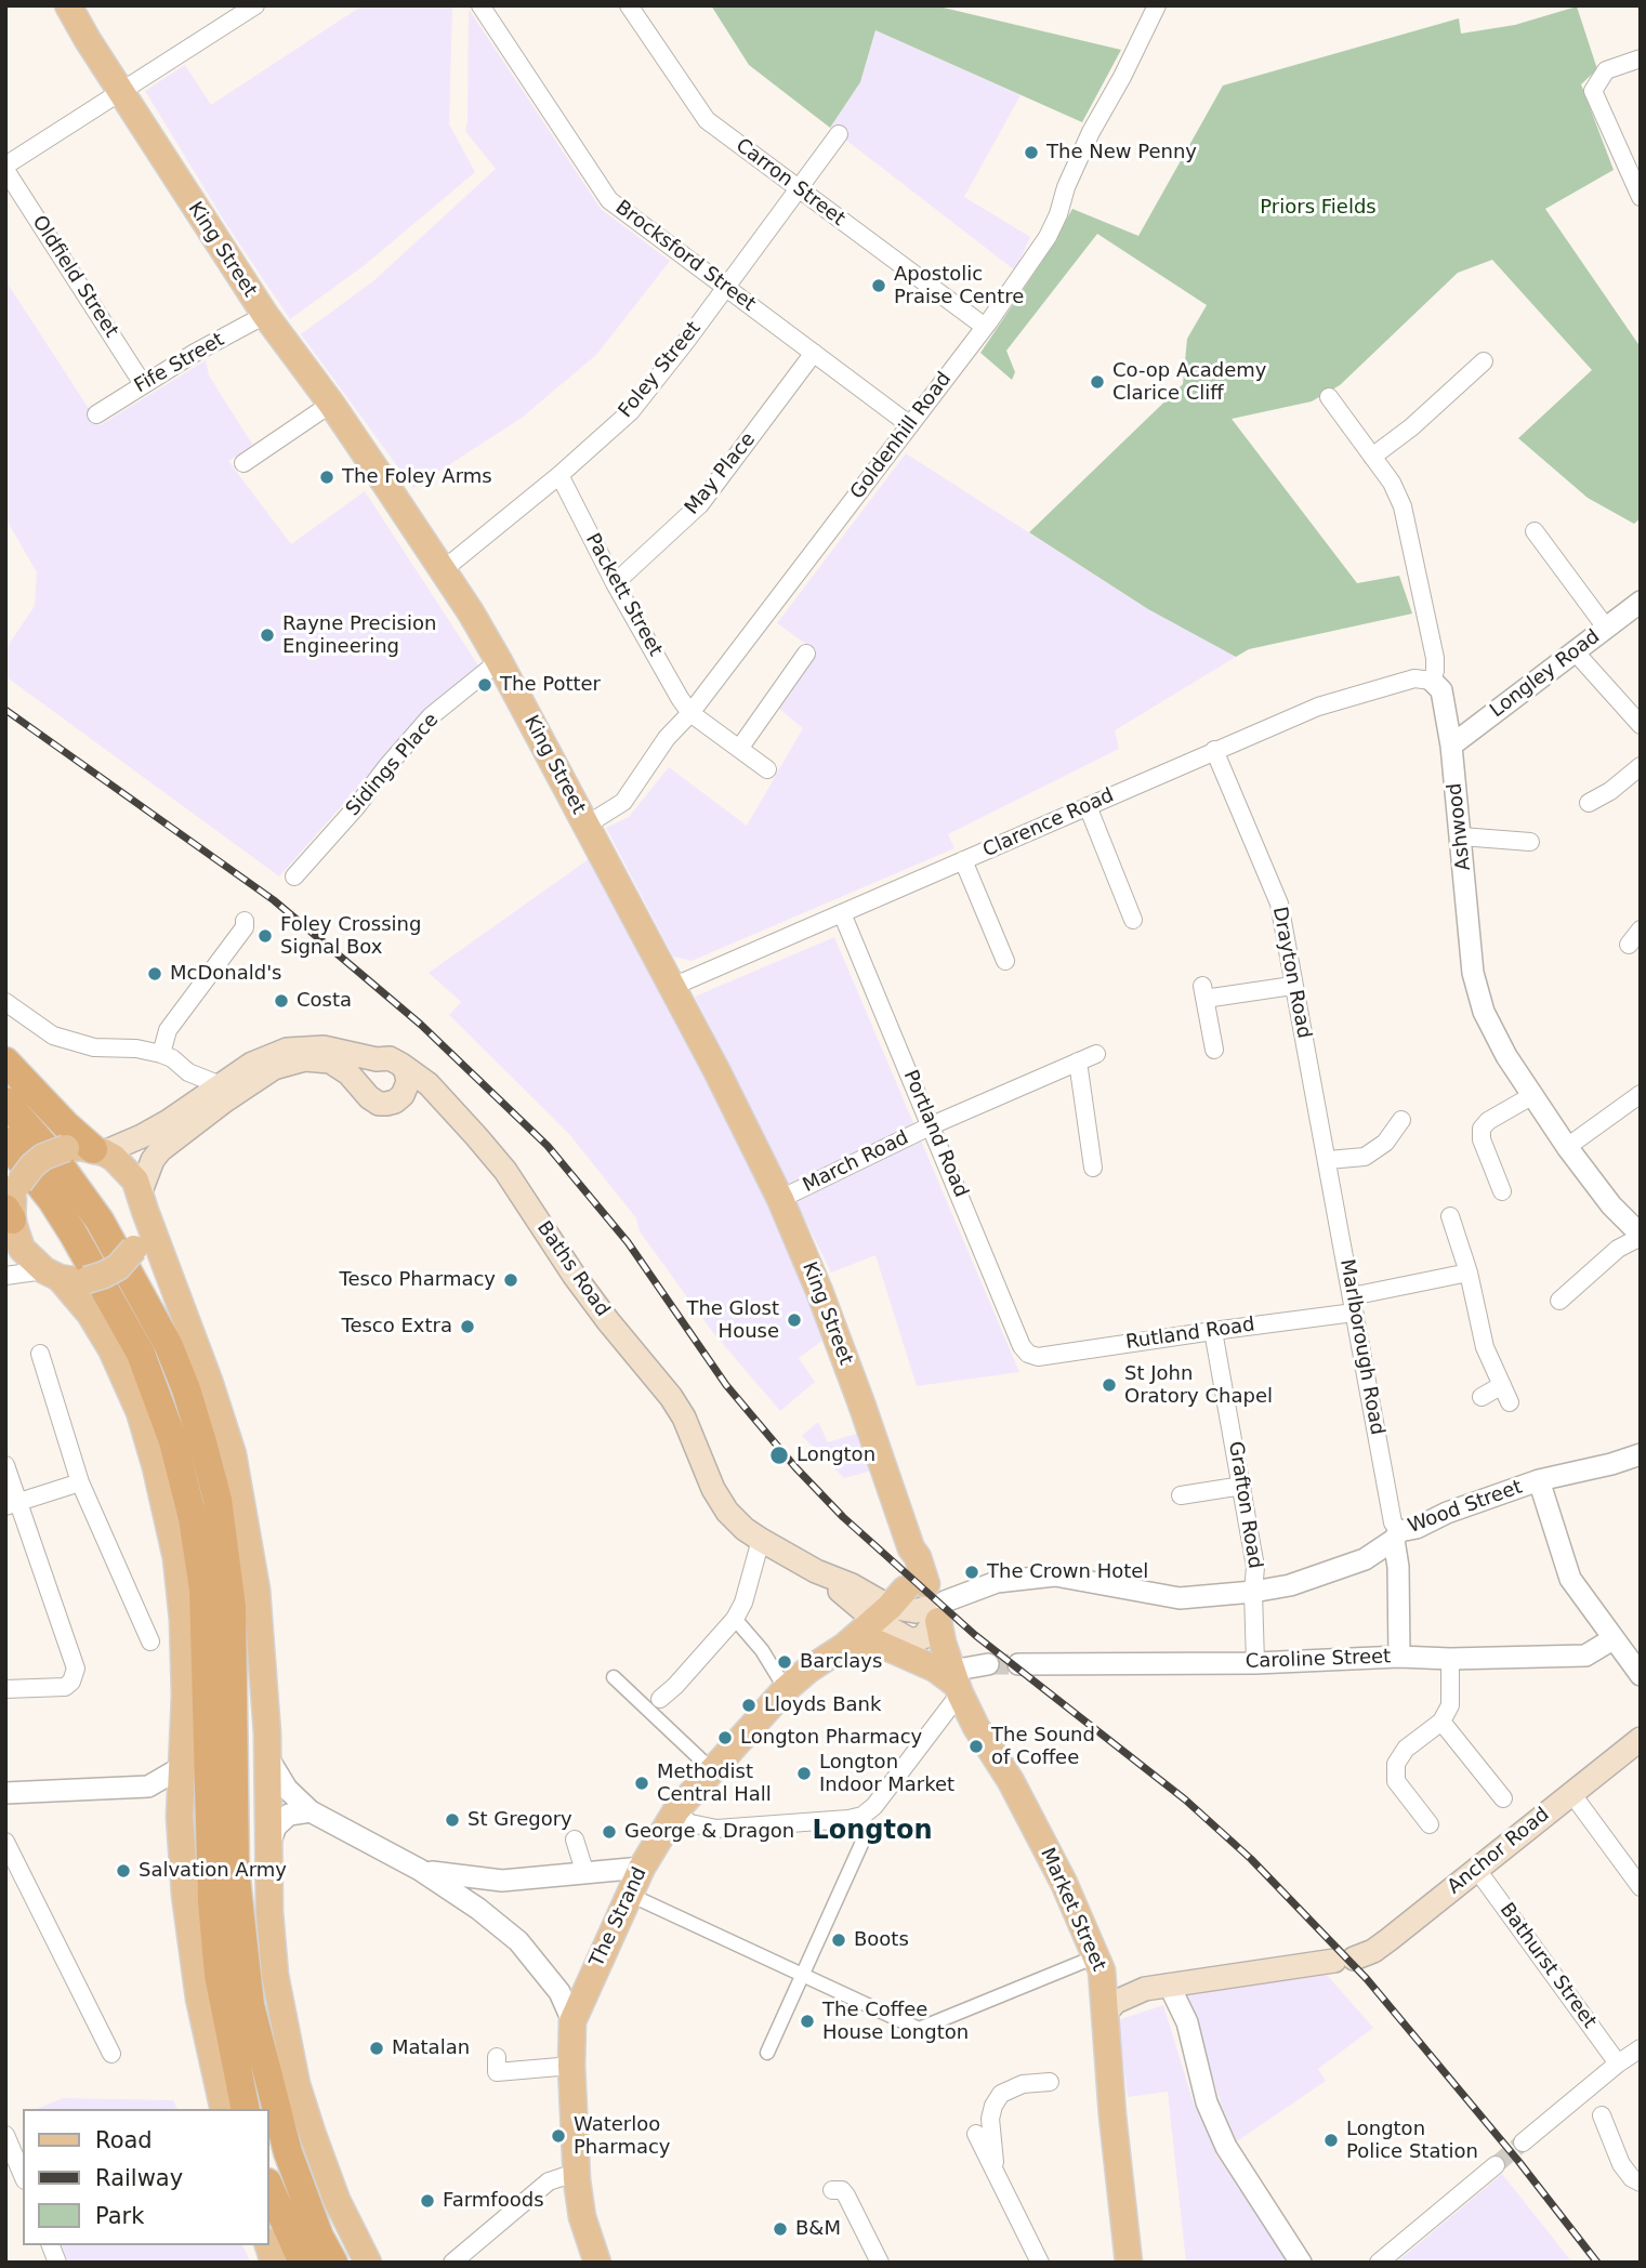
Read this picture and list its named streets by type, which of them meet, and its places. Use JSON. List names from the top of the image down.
{
  "streets": {
    "main road": [
      "King Street",
      "Baths Road",
      "Anchor Road",
      "Market Street",
      "The Strand"
    ],
    "street": [
      "Carron Street",
      "Brocksford Street",
      "Oldfield Street",
      "Fife Street",
      "Foley Street",
      "Goldenhill Road",
      "May Place",
      "Packett Street",
      "Longley Road",
      "Sidings Place",
      "Clarence Road",
      "Ashwood",
      "Drayton Road",
      "Portland Road",
      "March Road",
      "Rutland Road",
      "Marlborough Road",
      "Grafton Road",
      "Wood Street",
      "Caroline Street",
      "Bathurst Street"
    ]
  },
  "crossings": [
    ["Carron Street", "Foley Street"],
    ["Carron Street", "Goldenhill Road"],
    ["King Street", "Fife Street"],
    ["King Street", "Foley Street"],
    ["King Street", "Goldenhill Road"],
    ["King Street", "Sidings Place"],
    ["King Street", "Clarence Road"],
    ["King Street", "March Road"],
    ["King Street", "Baths Road"],
    ["King Street", "Wood Street"],
    ["King Street", "Market Street"],
    ["King Street", "The Strand"],
    ["Brocksford Street", "Foley Street"],
    ["Brocksford Street", "Goldenhill Road"],
    ["Brocksford Street", "May Place"],
    ["Oldfield Street", "Fife Street"],
    ["Foley Street", "Packett Street"],
    ["Goldenhill Road", "Packett Street"],
    ["May Place", "Packett Street"],
    ["Longley Road", "Ashwood"],
    ["Clarence Road", "Ashwood"],
    ["Clarence Road", "Drayton Road"],
    ["Clarence Road", "Portland Road"],
    ["Drayton Road", "Marlborough Road"],
    ["Portland Road", "March Road"],
    ["Portland Road", "Rutland Road"],
    ["Baths Road", "Wood Street"],
    ["Baths Road", "The Strand"],
    ["Rutland Road", "Marlborough Road"],
    ["Rutland Road", "Grafton Road"],
    ["Marlborough Road", "Wood Street"],
    ["Grafton Road", "Wood Street"],
    ["Grafton Road", "Caroline Street"],
    ["Wood Street", "The Strand"],
    ["Anchor Road", "Market Street"],
    ["Anchor Road", "Bathurst Street"]
  ],
  "districts": ["Longton"],
  "parks": ["Priors Fields"],
  "places": [
    "The New Penny",
    "Apostolic Praise Centre",
    "Co-op Academy Clarice Cliff",
    "The Foley Arms",
    "Rayne Precision Engineering",
    "The Potter",
    "Foley Crossing Signal Box",
    "McDonald's",
    "Costa",
    "Tesco Pharmacy",
    "The Glost House",
    "Tesco Extra",
    "St John Oratory Chapel",
    "Longton",
    "The Crown Hotel",
    "Barclays",
    "Lloyds Bank",
    "Longton Pharmacy",
    "The Sound of Coffee",
    "Longton Indoor Market",
    "Methodist Central Hall",
    "St Gregory",
    "George & Dragon",
    "Salvation Army",
    "Boots",
    "The Coffee House Longton",
    "Matalan",
    "Waterloo Pharmacy",
    "Longton Police Station",
    "Farmfoods",
    "B&M"
  ],
  "legend": ["Road", "Railway", "Park"]
}
